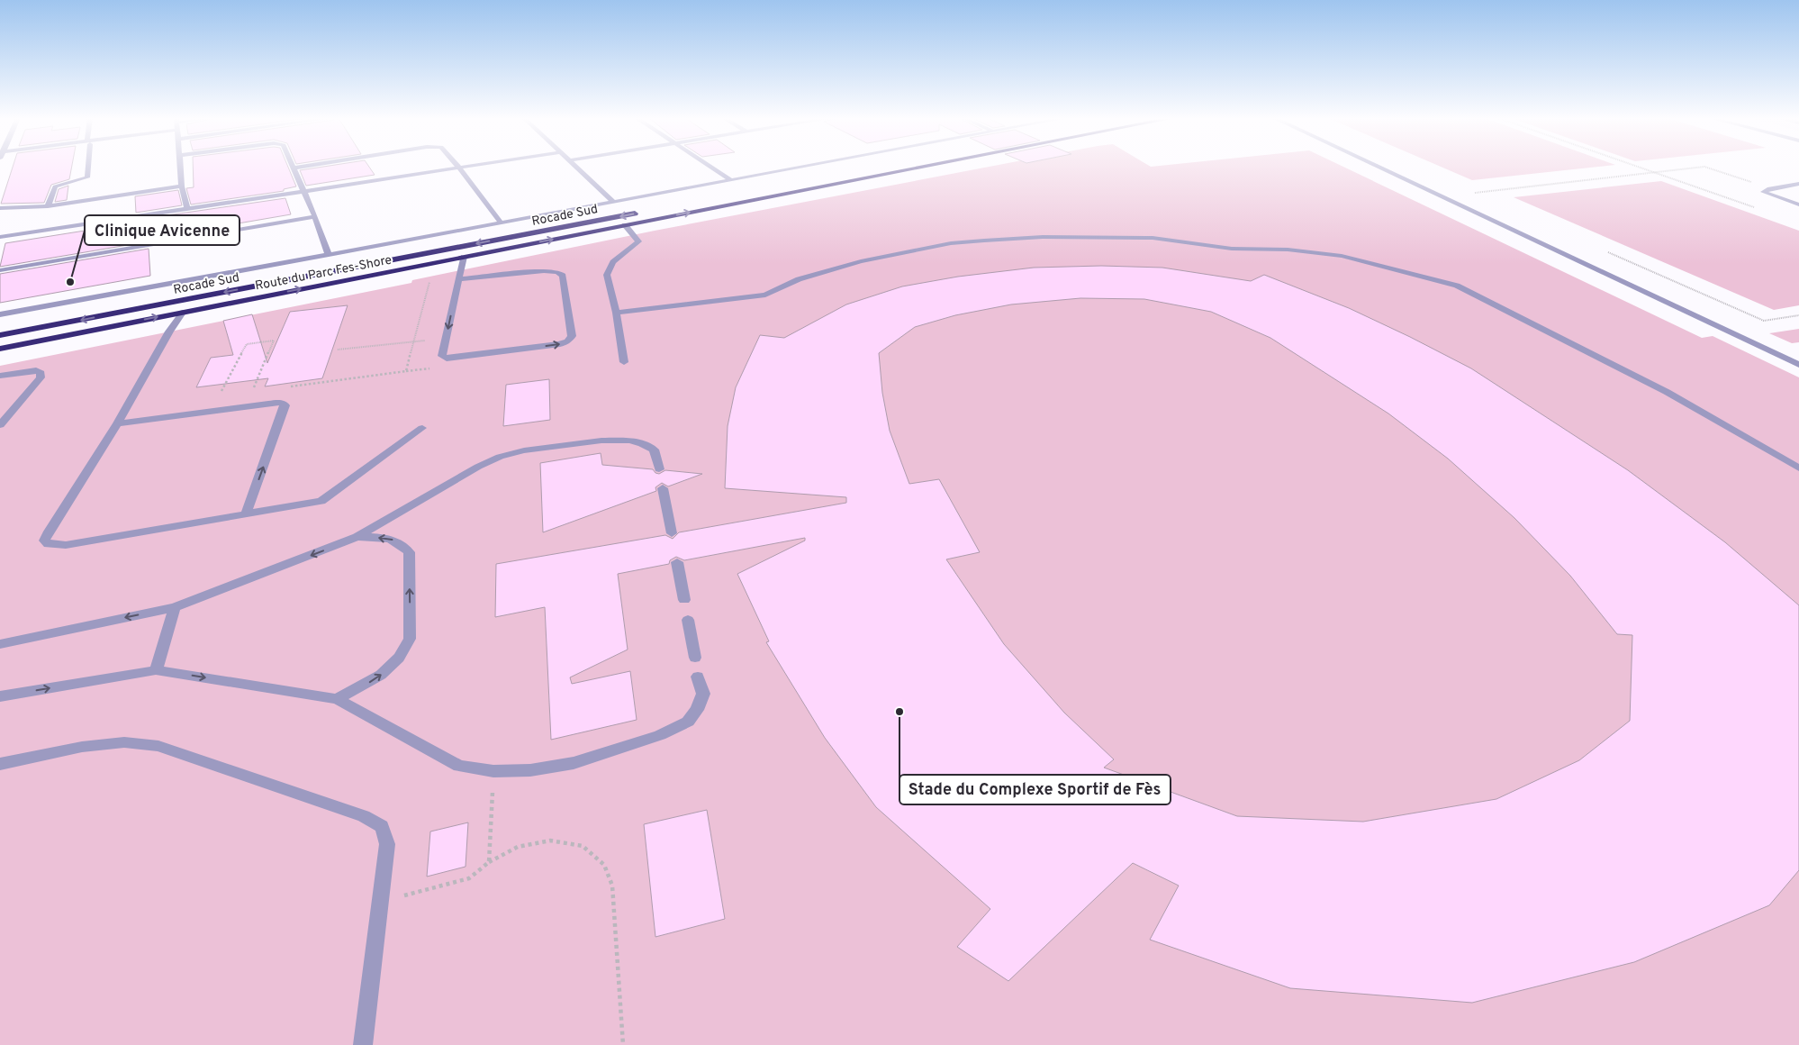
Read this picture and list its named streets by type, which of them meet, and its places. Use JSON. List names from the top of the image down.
{
  "streets": {
    "highway": ["Rocade Sud", "Route du Parc Fes-Shore"]
  },
  "one_way": ["Rocade Sud", "Route du Parc Fes-Shore"],
  "places": ["Clinique Avicenne", "Stade du Complexe Sportif de Fès"]
}
